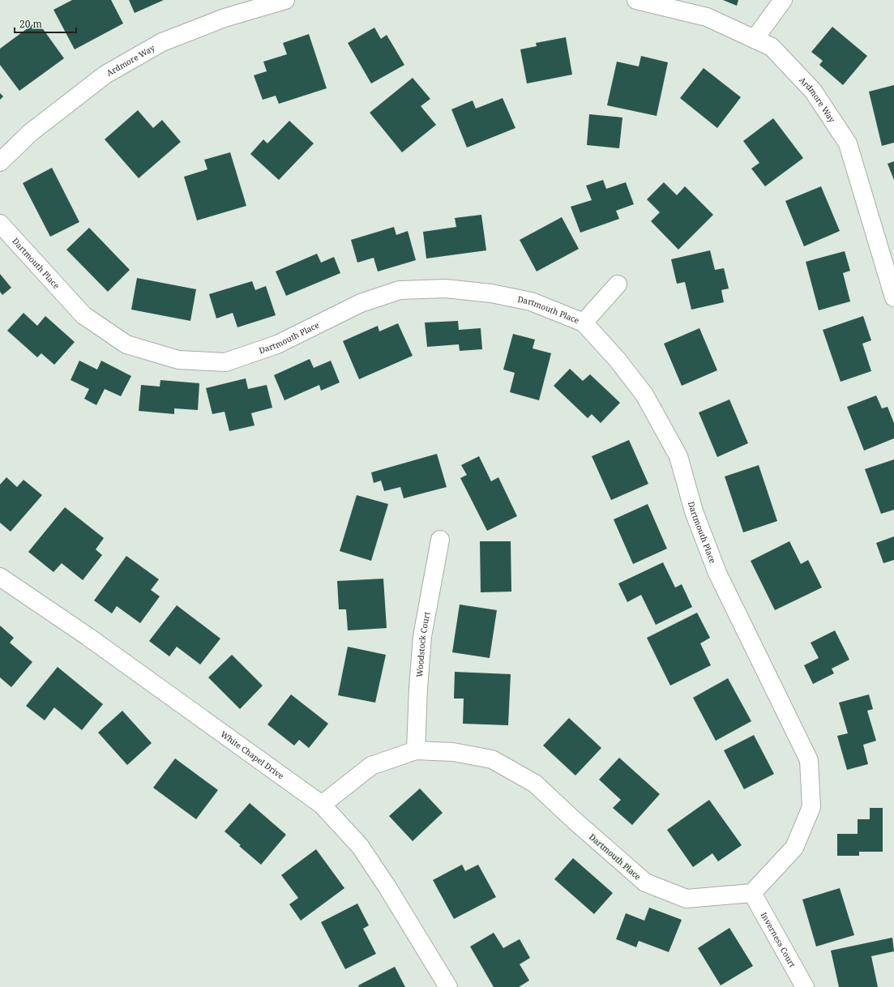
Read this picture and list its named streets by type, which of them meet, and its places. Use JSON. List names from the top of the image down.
{
  "streets": {
    "street": [
      "Ardmore Way",
      "Dartmouth Place",
      "Woodstock Court",
      "White Chapel Drive",
      "Inverness Court"
    ]
  },
  "crossings": [
    ["Dartmouth Place", "Woodstock Court"],
    ["Dartmouth Place", "White Chapel Drive"],
    ["Dartmouth Place", "Inverness Court"]
  ],
  "scale_bar": "20 m"
}
